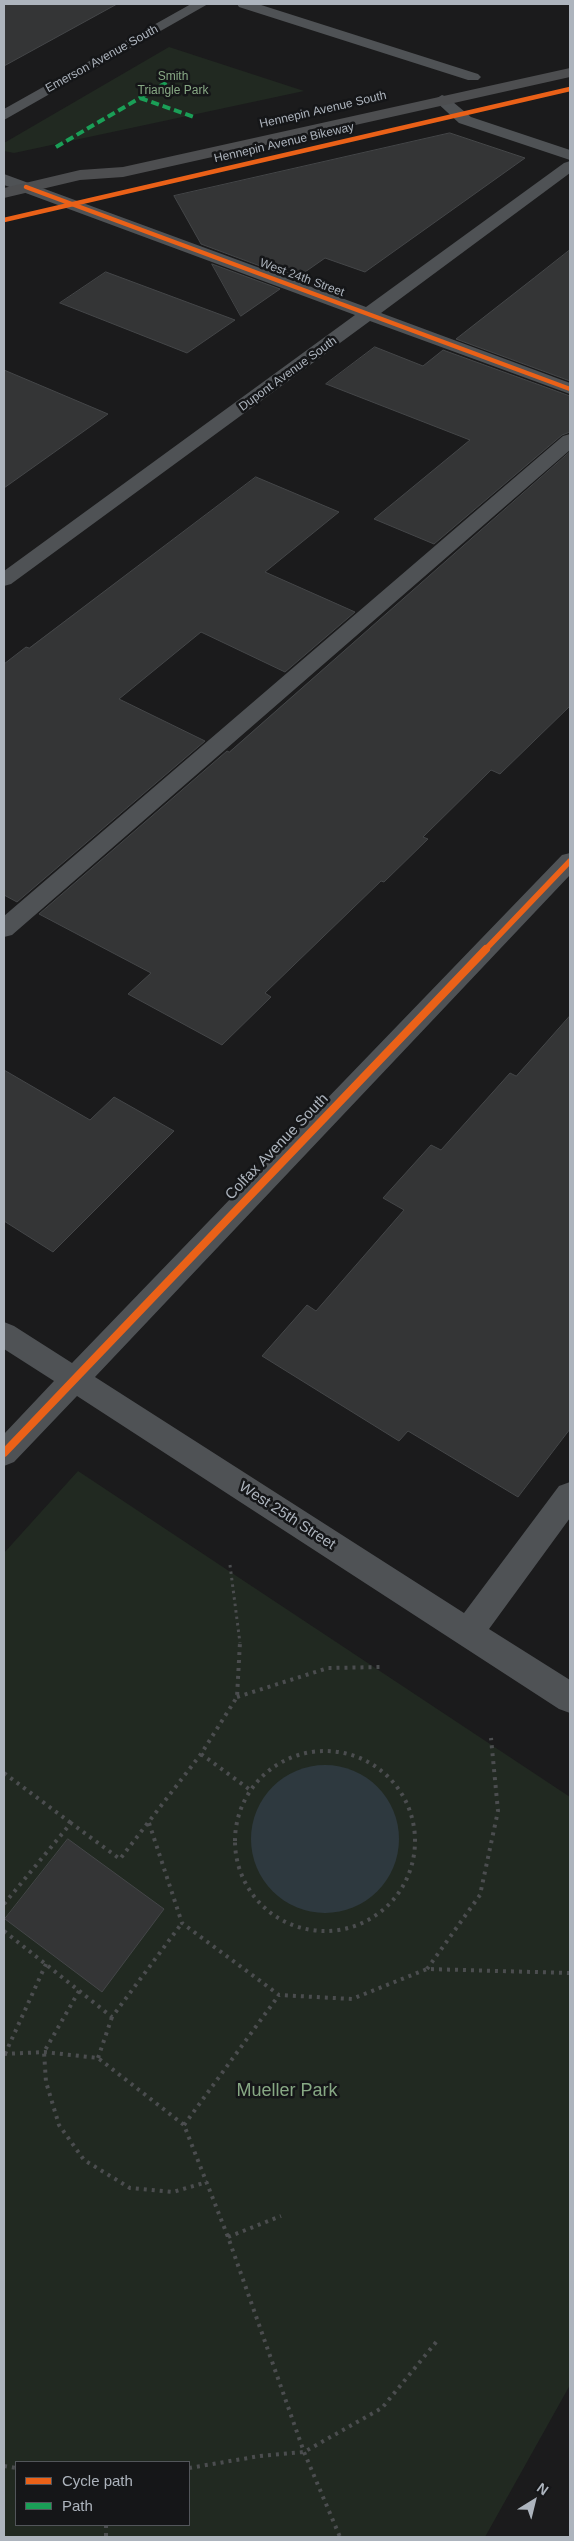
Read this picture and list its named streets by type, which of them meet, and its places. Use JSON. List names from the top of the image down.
{
  "streets": {
    "main road": ["Hennepin Avenue South"],
    "street": [
      "Emerson Avenue South",
      "West 24th Street",
      "Dupont Avenue South",
      "Colfax Avenue South",
      "West 25th Street"
    ],
    "cycle path": ["Hennepin Avenue Bikeway"]
  },
  "crossings": [
    ["Hennepin Avenue South", "West 24th Street"],
    ["West 24th Street", "Dupont Avenue South"],
    ["Colfax Avenue South", "West 25th Street"]
  ],
  "parks": ["Smith Triangle Park", "Mueller Park"],
  "legend": ["Cycle path", "Path"],
  "north": "top right"
}
